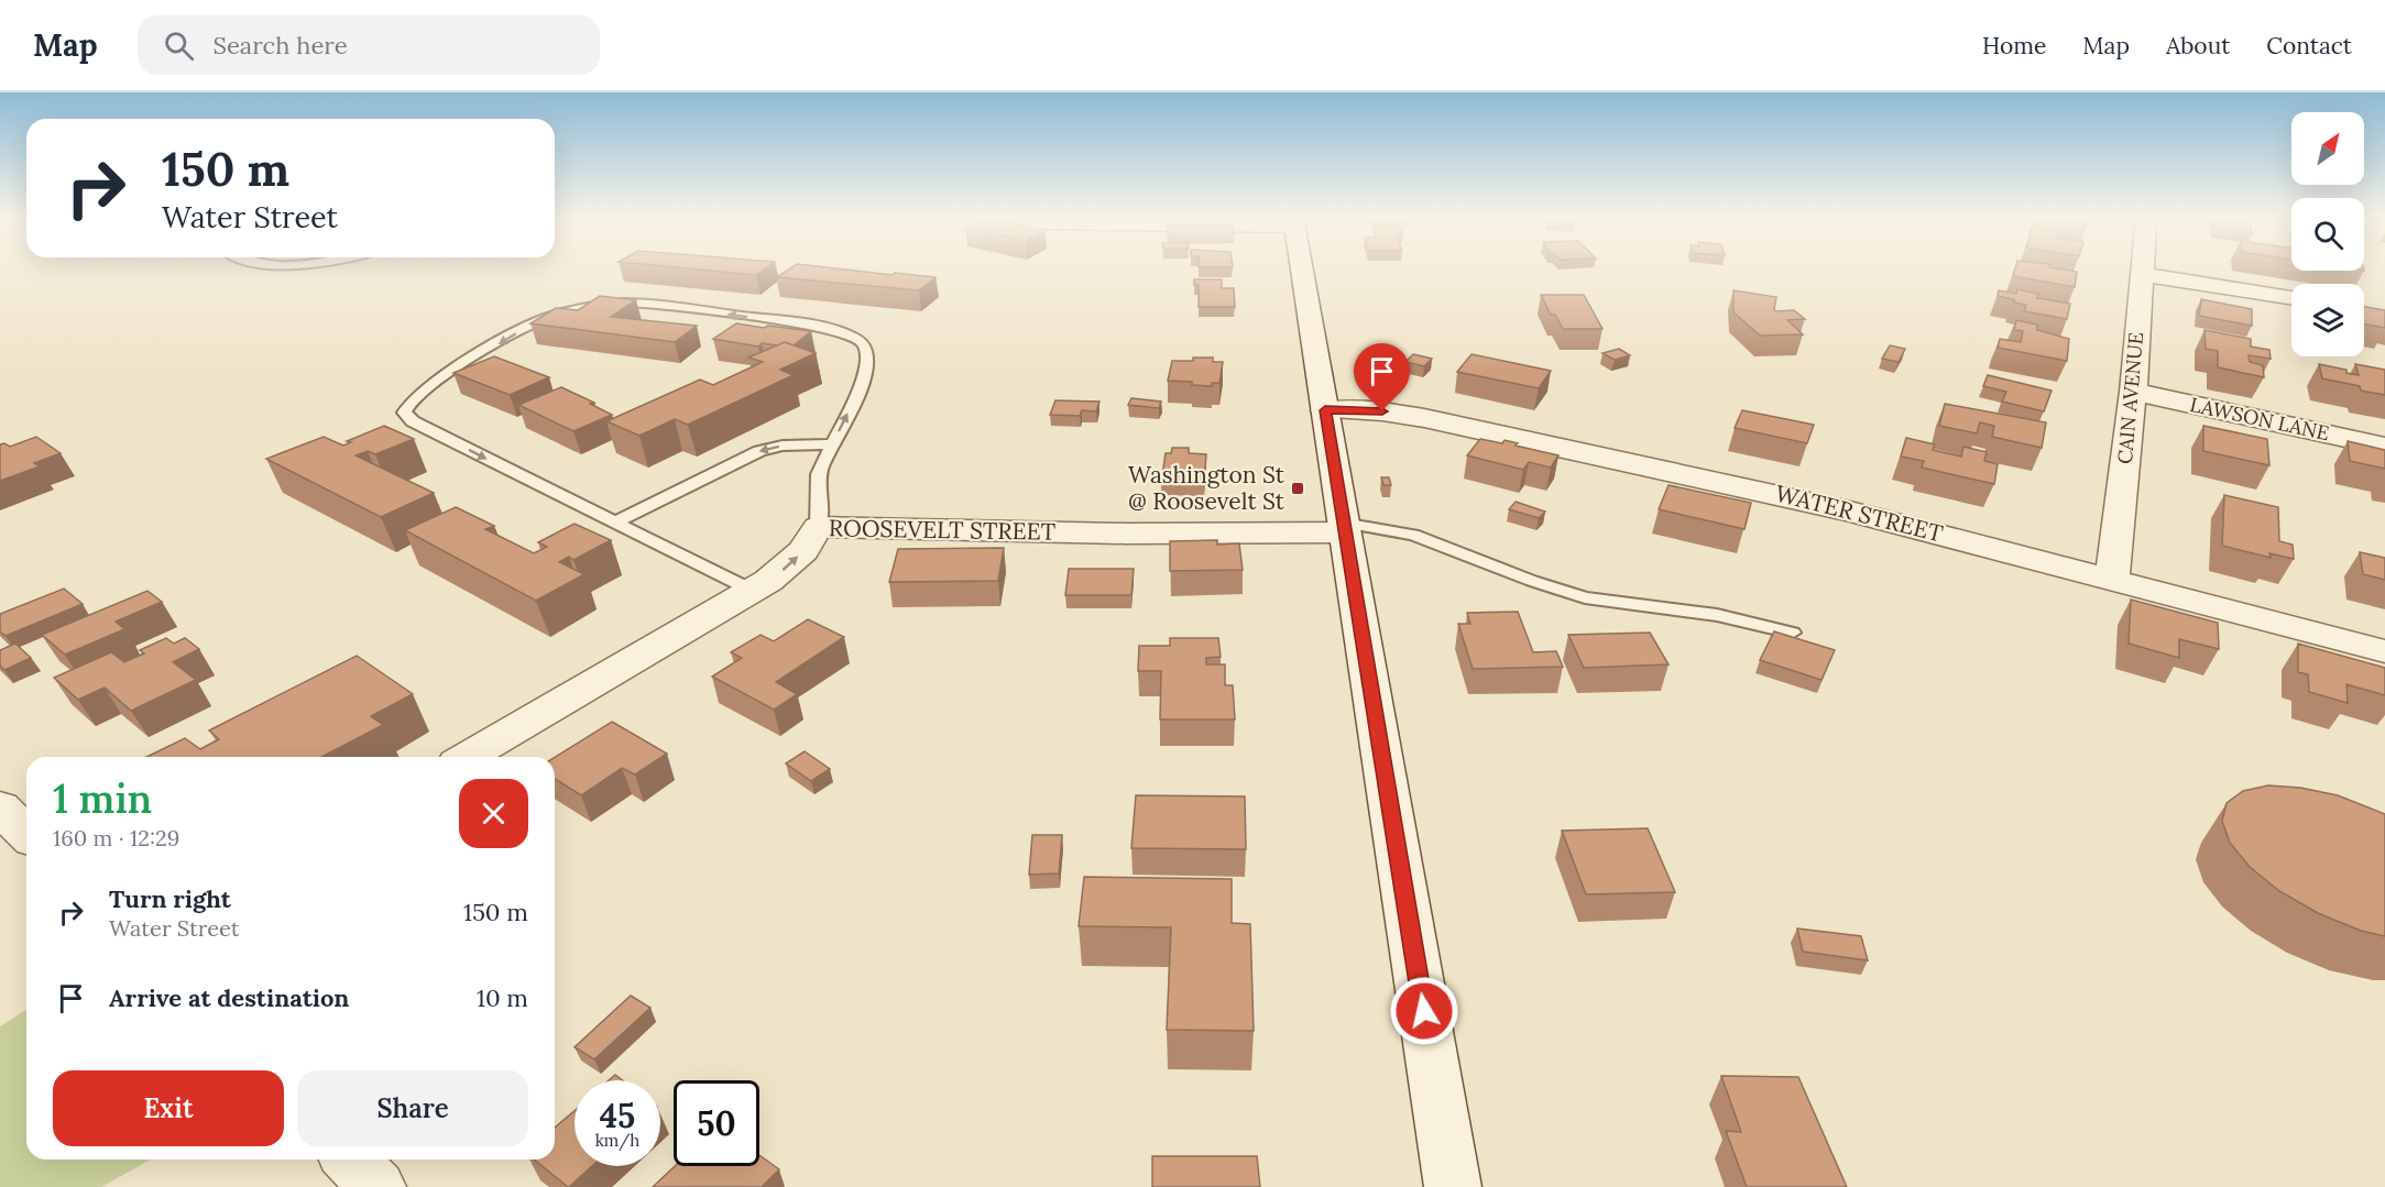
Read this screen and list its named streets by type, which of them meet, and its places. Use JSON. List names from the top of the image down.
{
  "streets": {
    "street": [
      "CAIN AVENUE",
      "LAWSON LANE",
      "WATER STREET",
      "ROOSEVELT STREET"
    ]
  },
  "crossings": [
    ["CAIN AVENUE", "LAWSON LANE"],
    ["CAIN AVENUE", "WATER STREET"]
  ],
  "places": {
    "transit": ["Washington St @ Roosevelt St"]
  },
  "north": "top right",
  "page": {
    "header": "Map",
    "search": "Search here",
    "nav": [
      "Home",
      "Map",
      "About",
      "Contact"
    ],
    "turn": ["150 m", "Water Street"],
    "heading": ["1 min", "160 m · 12:29"],
    "list": [
      {
        "name": "Turn right",
        "note": "Water Street",
        "value": "150 m"
      },
      {
        "name": "Arrive at destination",
        "value": "10 m"
      }
    ],
    "buttons": ["Exit", "Share"],
    "speed": "45 km/h",
    "limit": "50"
  }
}
